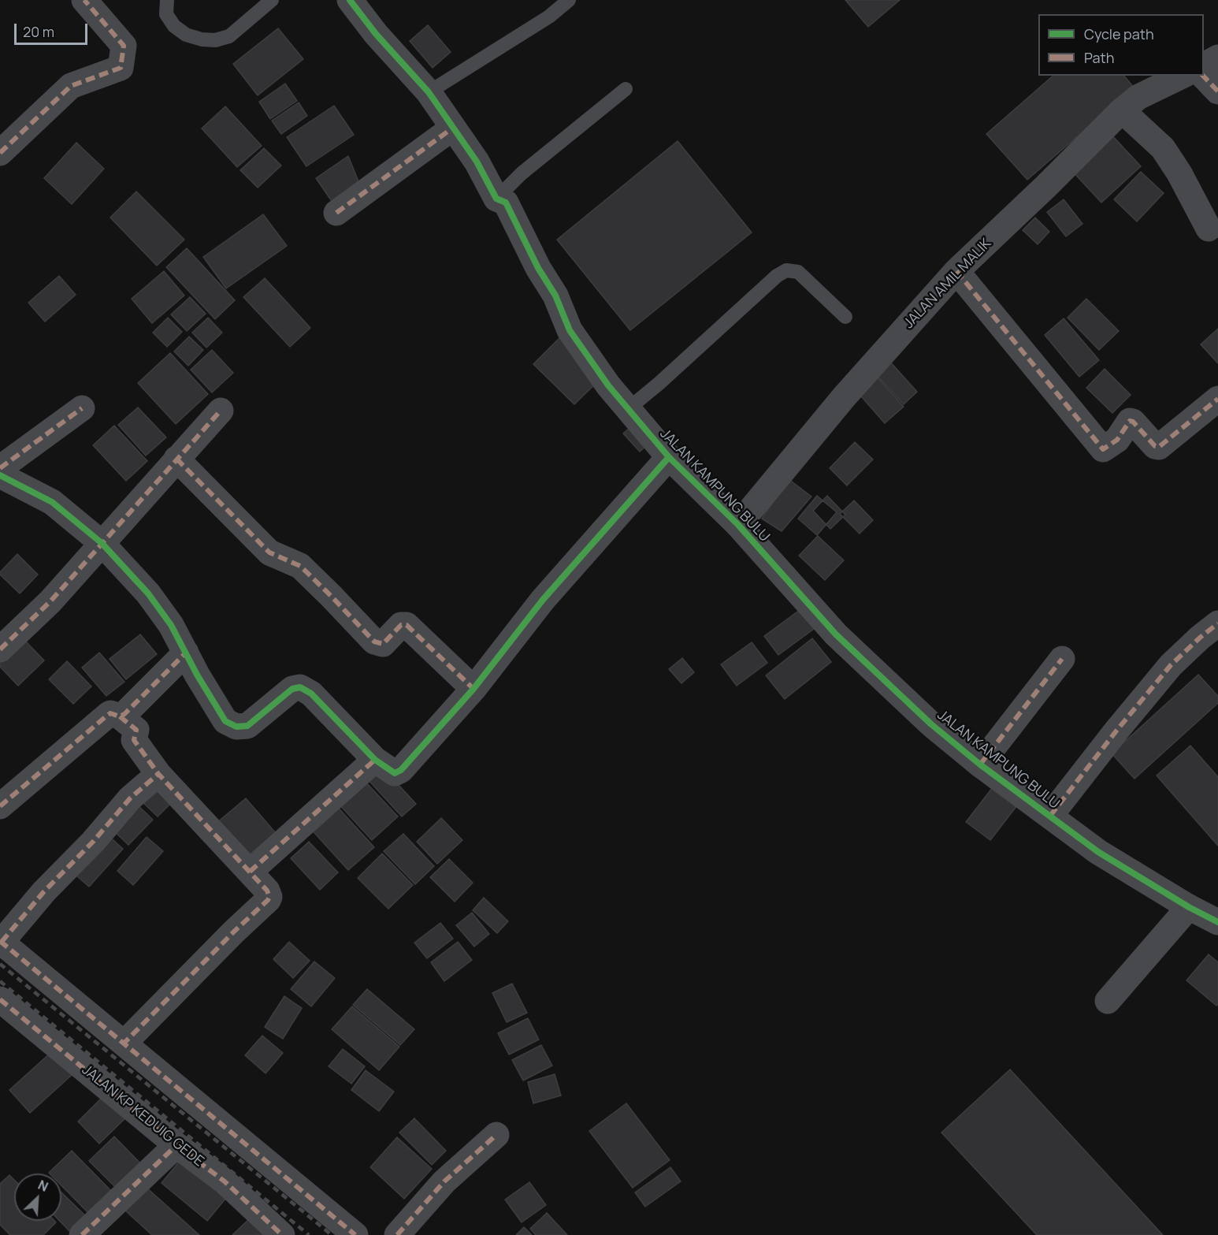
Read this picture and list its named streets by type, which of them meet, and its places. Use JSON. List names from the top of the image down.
{
  "streets": {
    "street": ["JALAN AMIL MALIK", "JALAN KAMPUNG BULU", "JALAN KP KEDUIG GEDE"]
  },
  "crossings": [
    ["JALAN AMIL MALIK", "JALAN KAMPUNG BULU"]
  ],
  "legend": ["Cycle path", "Path"],
  "scale_bar": "20 m",
  "north": "top right"
}
